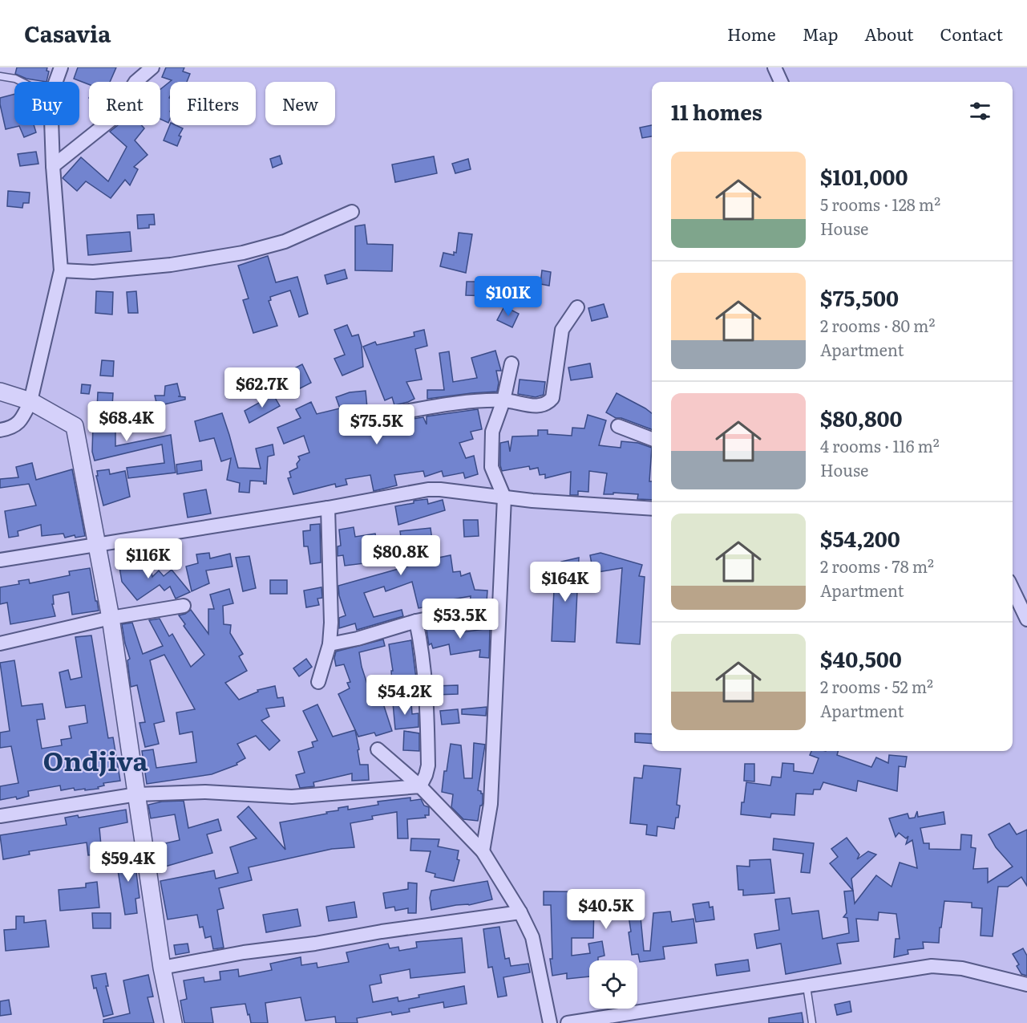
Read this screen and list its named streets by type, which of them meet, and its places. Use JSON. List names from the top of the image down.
{
  "districts": ["Ondjiva"],
  "page": {
    "header": "Casavia",
    "nav": [
      "Home",
      "Map",
      "About",
      "Contact"
    ],
    "chip": [
      "Buy",
      "Rent",
      "Filters",
      "New"
    ],
    "heading": "11 homes",
    "list": [
      {
        "name": "$101,000",
        "note": "5 rooms · 128 m² · House"
      },
      {
        "name": "$75,500",
        "note": "2 rooms · 80 m² · Apartment"
      },
      {
        "name": "$80,800",
        "note": "4 rooms · 116 m² · House"
      },
      {
        "name": "$54,200",
        "note": "2 rooms · 78 m² · Apartment"
      },
      {
        "name": "$40,500",
        "note": "2 rooms · 52 m² · Apartment"
      }
    ],
    "price": [
      "$101K",
      "$62.7K",
      "$68.4K",
      "$75.5K",
      "$80.8K",
      "$116K",
      "$164K",
      "$53.5K",
      "$54.2K",
      "$59.4K",
      "$40.5K"
    ]
  }
}
